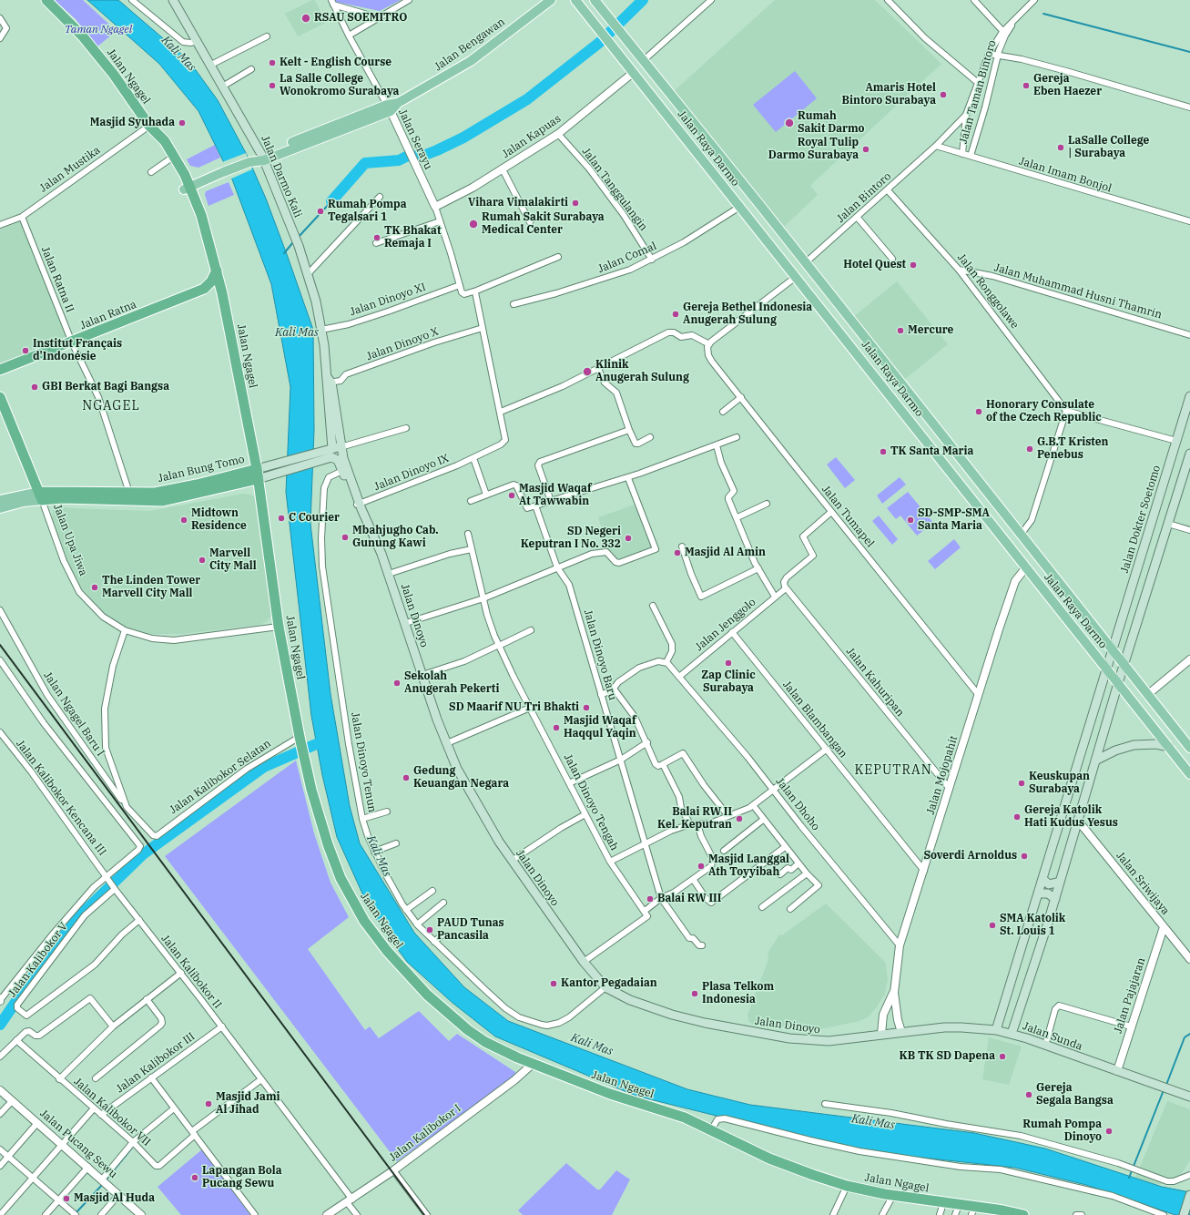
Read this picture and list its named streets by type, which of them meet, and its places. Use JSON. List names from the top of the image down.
{
  "streets": {
    "highway": [
      "Jalan Ngagel",
      "Jalan Ratna",
      "Jalan Bung Tomo",
      "Jalan Upa Jiwa"
    ],
    "main road": [
      "Jalan Bengawan",
      "Jalan Raya Darmo",
      "Jalan Darmo Kali",
      "Jalan Dokter Soetomo",
      "Jalan Dinoyo",
      "Jalan Sunda"
    ],
    "street": [
      "Jalan Taman Bintoro",
      "Jalan Kapuas",
      "Jalan Serayu",
      "Jalan Mustika",
      "Jalan Imam Bonjol",
      "Jalan Tanggulangin",
      "Jalan Bintoro",
      "Jalan Comal",
      "Jalan Ratna II",
      "Jalan Ronggolawe",
      "Jalan Muhammad Husni Thamrin",
      "Jalan Dinoyo XI",
      "Jalan Dinoyo X",
      "Jalan Dinoyo IX",
      "Jalan Tumapel",
      "Jalan Jenggolo",
      "Jalan Dinoyo Baru",
      "Jalan Kahuripan",
      "Jalan Ngagel Baru I",
      "Jalan Blambangan",
      "Jalan Dinoyo Tenun",
      "Jalan Mojopahit",
      "Jalan Kalibokor Selatan",
      "Jalan Kalibokor Kencana III",
      "Jalan Dinoyo Tengah",
      "Jalan Dhoho",
      "Jalan Sriwijaya",
      "Jalan Kalibokor V",
      "Jalan Kalibokor II",
      "Jalan Pajajaran",
      "Jalan Kalibokor III",
      "Jalan Kalibokor VII",
      "Jalan Kalibokor I",
      "Jalan Pucang Sewu"
    ]
  },
  "crossings": [
    ["Jalan Bengawan", "Jalan Ngagel"],
    ["Jalan Bengawan", "Jalan Serayu"],
    ["Jalan Bengawan", "Jalan Darmo Kali"],
    ["Jalan Ngagel", "Jalan Mustika"],
    ["Jalan Ngagel", "Jalan Bung Tomo"],
    ["Jalan Ngagel", "Jalan Upa Jiwa"],
    ["Jalan Ngagel", "Jalan Kalibokor Selatan"],
    ["Jalan Ngagel", "Jalan Kalibokor I"],
    ["Jalan Taman Bintoro", "Jalan Imam Bonjol"],
    ["Jalan Taman Bintoro", "Jalan Bintoro"],
    ["Jalan Kapuas", "Jalan Serayu"],
    ["Jalan Kapuas", "Jalan Raya Darmo"],
    ["Jalan Kapuas", "Jalan Tanggulangin"],
    ["Jalan Serayu", "Jalan Dinoyo XI"],
    ["Jalan Raya Darmo", "Jalan Bintoro"],
    ["Jalan Raya Darmo", "Jalan Comal"],
    ["Jalan Raya Darmo", "Jalan Dokter Soetomo"],
    ["Jalan Raya Darmo", "Jalan Mojopahit"],
    ["Jalan Mustika", "Jalan Ratna II"],
    ["Jalan Imam Bonjol", "Jalan Bintoro"],
    ["Jalan Darmo Kali", "Jalan Dinoyo XI"],
    ["Jalan Darmo Kali", "Jalan Dinoyo X"],
    ["Jalan Darmo Kali", "Jalan Bung Tomo"],
    ["Jalan Darmo Kali", "Jalan Dinoyo"],
    ["Jalan Tanggulangin", "Jalan Comal"],
    ["Jalan Bintoro", "Jalan Ronggolawe"],
    ["Jalan Ratna II", "Jalan Ratna"],
    ["Jalan Ratna II", "Jalan Bung Tomo"],
    ["Jalan Ronggolawe", "Jalan Muhammad Husni Thamrin"],
    ["Jalan Bung Tomo", "Jalan Upa Jiwa"],
    ["Jalan Bung Tomo", "Jalan Dinoyo"],
    ["Jalan Dinoyo IX", "Jalan Dinoyo"],
    ["Jalan Tumapel", "Jalan Mojopahit"],
    ["Jalan Dokter Soetomo", "Jalan Sunda"],
    ["Jalan Dinoyo", "Jalan Dinoyo Tenun"],
    ["Jalan Dinoyo", "Jalan Mojopahit"],
    ["Jalan Dinoyo", "Jalan Sunda"],
    ["Jalan Jenggolo", "Jalan Kahuripan"],
    ["Jalan Jenggolo", "Jalan Blambangan"],
    ["Jalan Jenggolo", "Jalan Dhoho"],
    ["Jalan Kahuripan", "Jalan Mojopahit"],
    ["Jalan Ngagel Baru I", "Jalan Kalibokor Selatan"],
    ["Jalan Blambangan", "Jalan Mojopahit"],
    ["Jalan Mojopahit", "Jalan Dhoho"],
    ["Jalan Mojopahit", "Jalan Sunda"],
    ["Jalan Kalibokor Kencana III", "Jalan Kalibokor II"],
    ["Jalan Sriwijaya", "Jalan Pajajaran"],
    ["Jalan Kalibokor V", "Jalan Kalibokor II"],
    ["Jalan Kalibokor II", "Jalan Kalibokor III"],
    ["Jalan Kalibokor II", "Jalan Kalibokor I"],
    ["Jalan Pajajaran", "Jalan Sunda"],
    ["Jalan Kalibokor III", "Jalan Kalibokor VII"]
  ],
  "districts": ["NGAGEL", "KEPUTRAN"],
  "water": ["Kali Mas"],
  "parks": ["Taman Ngagel"],
  "places": [
    "RSAU SOEMITRO",
    "Kelt - English Course",
    "La Salle College Wonokromo Surabaya",
    "Gereja Eben Haezer",
    "Amaris Hotel Bintoro Surabaya",
    "Masjid Syuhada",
    "Rumah Sakit Darmo",
    "LaSalle College | Surabaya",
    "Royal Tulip Darmo Surabaya",
    "Vihara Vimalakirti",
    "Rumah Pompa Tegalsari 1",
    "Rumah Sakit Surabaya Medical Center",
    "TK Bhakat Remaja I",
    "Hotel Quest",
    "Gereja Bethel Indonesia Anugerah Sulung",
    "Mercure",
    "Institut Français d'Indonésie",
    "Klinik Anugerah Sulung",
    "GBI Berkat Bagi Bangsa",
    "Honorary Consulate of the Czech Republic",
    "G.B.T Kristen Penebus",
    "TK Santa Maria",
    "Masjid Waqaf At Tawwabin",
    "C Courier",
    "Midtown Residence",
    "SD-SMP-SMA Santa Maria",
    "Mbahjugho Cab. Gunung Kawi",
    "SD Negeri Keputran I No. 332",
    "Masjid Al Amin",
    "Marvell City Mall",
    "The Linden Tower Marvell City Mall",
    "Zap Clinic Surabaya",
    "Sekolah Anugerah Pekerti",
    "SD Maarif NU Tri Bhakti",
    "Masjid Waqaf Haqqul Yaqin",
    "Gedung Keuangan Negara",
    "Keuskupan Surabaya",
    "Gereja Katolik Hati Kudus Yesus",
    "Balai RW II Kel. Keputran",
    "Soverdi Arnoldus",
    "Masjid Langgal Ath Toyyibah",
    "Balai RW III",
    "SMA Katolik St. Louis 1",
    "PAUD Tunas Pancasila",
    "Kantor Pegadaian",
    "Plasa Telkom Indonesia",
    "KB TK SD Dapena",
    "Gereja Segala Bangsa",
    "Masjid Jami Al Jihad",
    "Rumah Pompa Dinoyo",
    "Lapangan Bola Pucang Sewu",
    "Masjid Al Huda"
  ]
}
